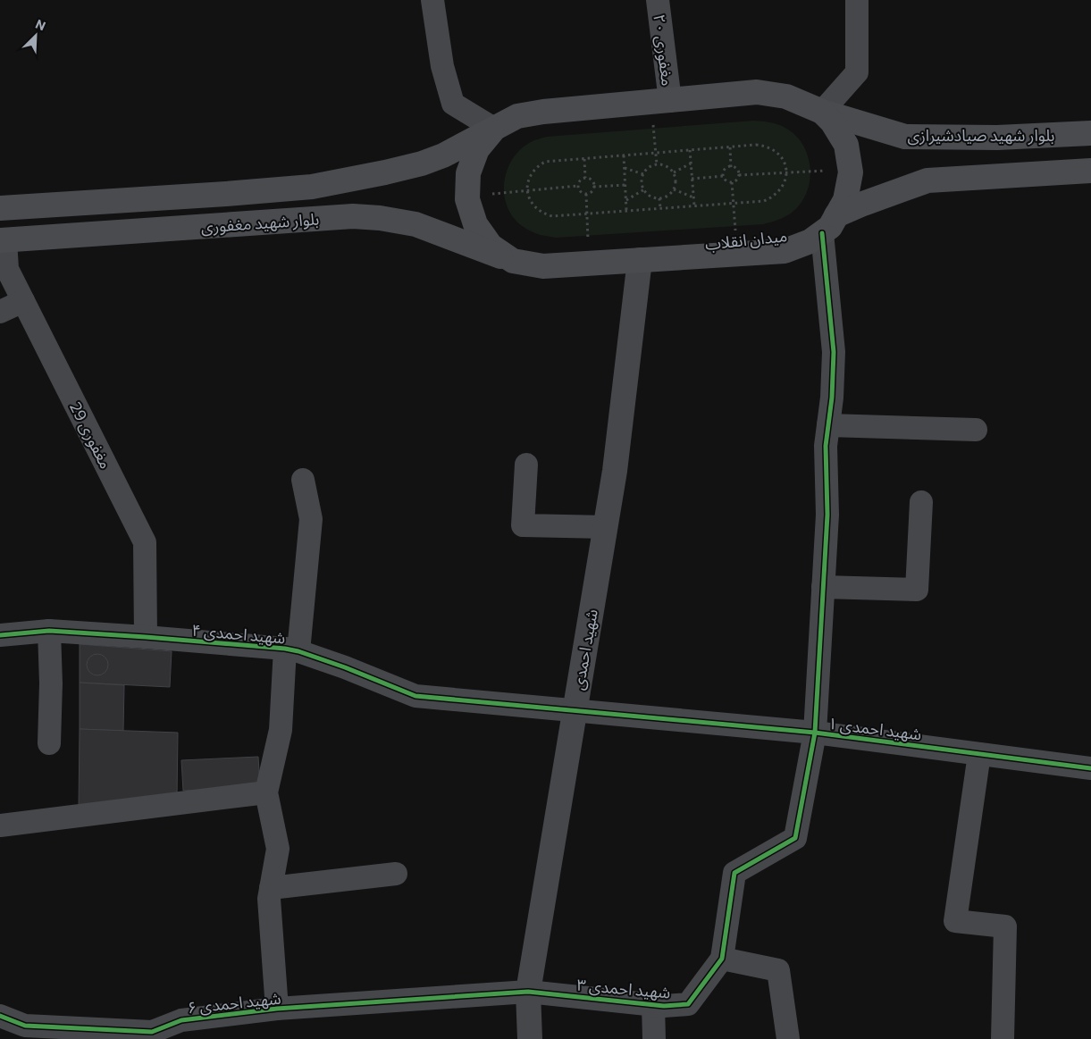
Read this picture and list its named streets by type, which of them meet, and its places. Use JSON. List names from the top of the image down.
{
  "streets": {
    "main road": ["بلوار شهید صیادشیرازی", "بلوار شهید مغفوری", "میدان انقلاب"],
    "street": [
      "مغفوری ۲۰",
      "مغفوری 29",
      "شهید احمدی ۴",
      "شهید احمدی",
      "شهید احمدی ۱",
      "شهید احمدی ۳",
      "شهید احمدی ۶"
    ]
  },
  "crossings": [
    ["مغفوری ۲۰", "میدان انقلاب"],
    ["بلوار شهید صیادشیرازی", "میدان انقلاب"],
    ["بلوار شهید مغفوری", "میدان انقلاب"],
    ["بلوار شهید مغفوری", "مغفوری 29"],
    ["میدان انقلاب", "شهید احمدی"],
    ["مغفوری 29", "شهید احمدی ۴"],
    ["شهید احمدی ۴", "شهید احمدی"],
    ["شهید احمدی ۴", "شهید احمدی ۱"],
    ["شهید احمدی", "شهید احمدی ۱"],
    ["شهید احمدی", "شهید احمدی ۳"],
    ["شهید احمدی", "شهید احمدی ۶"],
    ["شهید احمدی ۳", "شهید احمدی ۶"]
  ],
  "north": "top right"
}
